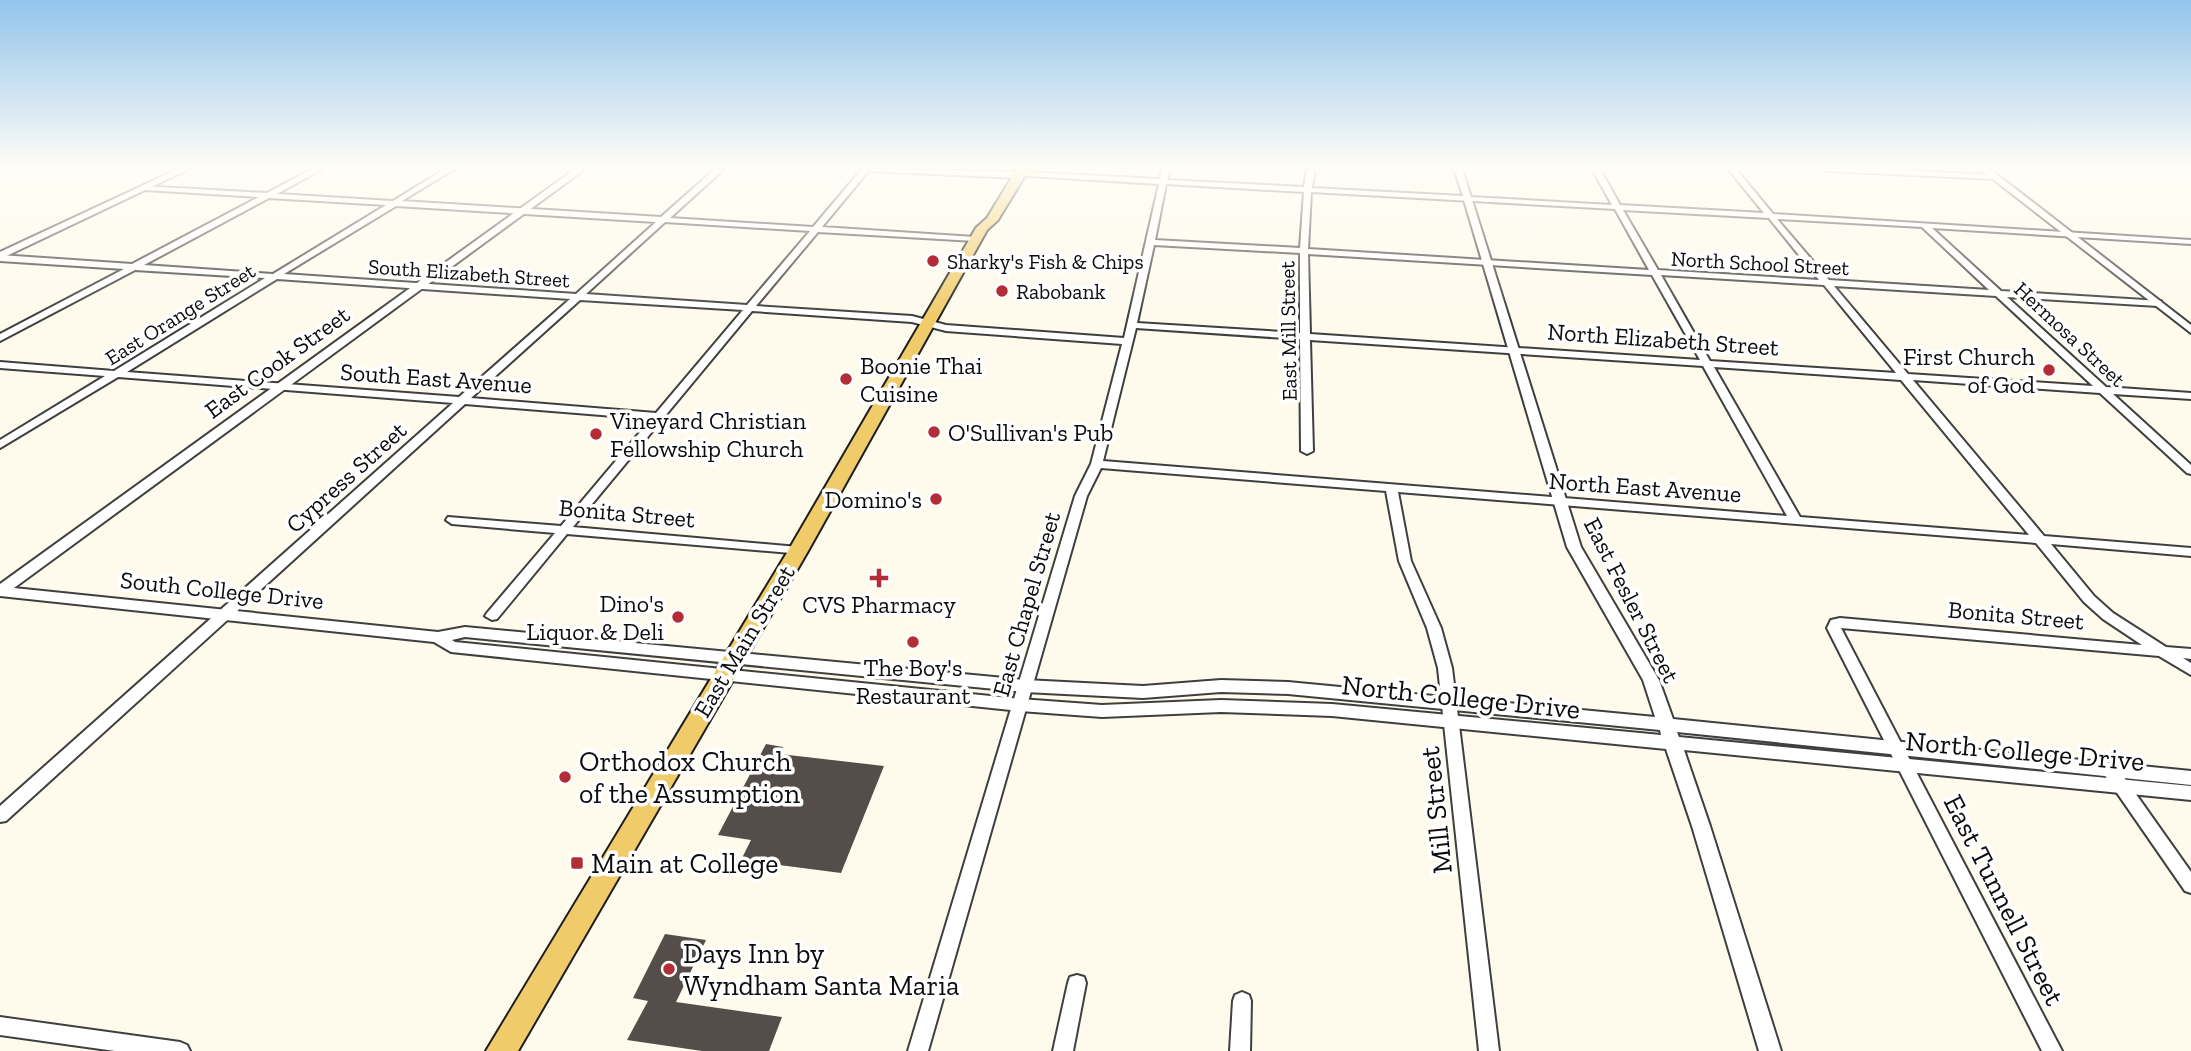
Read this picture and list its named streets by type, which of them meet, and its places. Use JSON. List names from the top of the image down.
{
  "streets": {
    "main road": ["East Main Street"],
    "street": [
      "North School Street",
      "South Elizabeth Street",
      "East Orange Street",
      "East Mill Street",
      "Hermosa Street",
      "North Elizabeth Street",
      "East Cook Street",
      "South East Avenue",
      "Cypress Street",
      "North East Avenue",
      "Bonita Street",
      "South College Drive",
      "East Fesler Street",
      "East Chapel Street",
      "North College Drive",
      "Mill Street",
      "East Tunnell Street"
    ]
  },
  "crossings": [
    ["North School Street", "East Mill Street"],
    ["North School Street", "Hermosa Street"],
    ["North School Street", "East Fesler Street"],
    ["North School Street", "East Chapel Street"],
    ["South Elizabeth Street", "East Orange Street"],
    ["South Elizabeth Street", "East Cook Street"],
    ["South Elizabeth Street", "Cypress Street"],
    ["South Elizabeth Street", "East Main Street"],
    ["East Orange Street", "South East Avenue"],
    ["East Mill Street", "North Elizabeth Street"],
    ["Hermosa Street", "North Elizabeth Street"],
    ["North Elizabeth Street", "East Fesler Street"],
    ["North Elizabeth Street", "East Chapel Street"],
    ["East Cook Street", "South East Avenue"],
    ["East Cook Street", "South College Drive"],
    ["South East Avenue", "Cypress Street"],
    ["Cypress Street", "South College Drive"],
    ["North East Avenue", "East Fesler Street"],
    ["North East Avenue", "East Chapel Street"],
    ["North East Avenue", "Mill Street"],
    ["Bonita Street", "East Main Street"],
    ["Bonita Street", "East Tunnell Street"],
    ["South College Drive", "East Main Street"],
    ["South College Drive", "North College Drive"],
    ["East Fesler Street", "North College Drive"],
    ["East Chapel Street", "North College Drive"],
    ["East Main Street", "North College Drive"],
    ["North College Drive", "Mill Street"],
    ["North College Drive", "East Tunnell Street"]
  ],
  "places": {
    "other": [
      "Sharky's Fish & Chips",
      "Rabobank",
      "First Church of God",
      "Boonie Thai Cuisine",
      "O'Sullivan's Pub",
      "Vineyard Christian Fellowship Church",
      "Domino's",
      "Dino's Liquor & Deli",
      "The Boy's Restaurant",
      "Orthodox Church of the Assumption",
      "Days Inn by Wyndham Santa Maria"
    ],
    "health": ["CVS Pharmacy"],
    "transit": ["Main at College"]
  }
}
